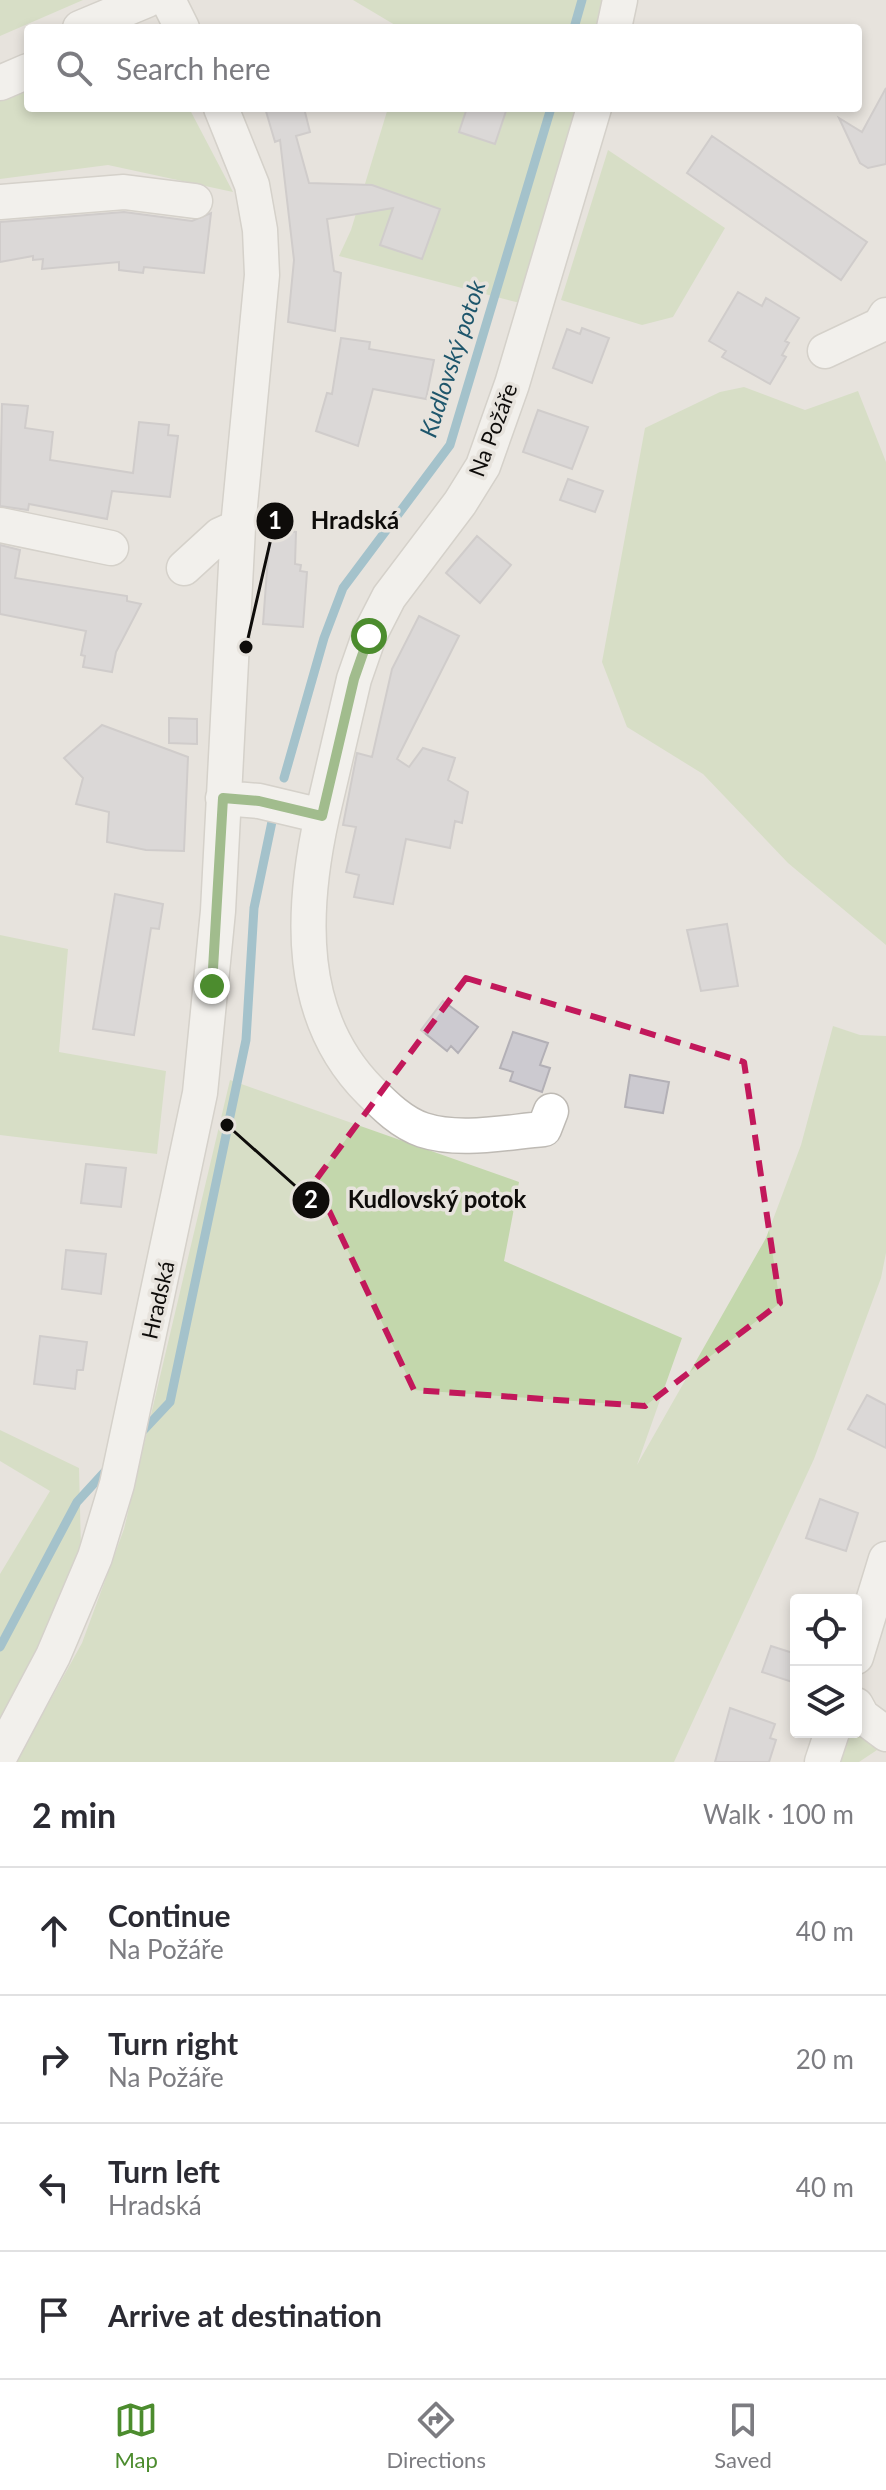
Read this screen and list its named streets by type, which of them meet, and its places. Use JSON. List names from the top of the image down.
{
  "streets": {
    "street": ["Na Požáře", "Hradská"]
  },
  "water": ["Kudlovský potok"],
  "places": ["Hradská", "Kudlovský potok"],
  "page": {
    "search": "Search here",
    "heading": ["2 min", "Walk · 100 m"],
    "list": [
      ["Continue", "Na Požáře", "40 m"],
      ["Turn right", "Na Požáře", "20 m"],
      ["Turn left", "Hradská", "40 m"],
      "Arrive at destination"
    ],
    "nav": ["Map", "Directions", "Saved"]
  }
}
